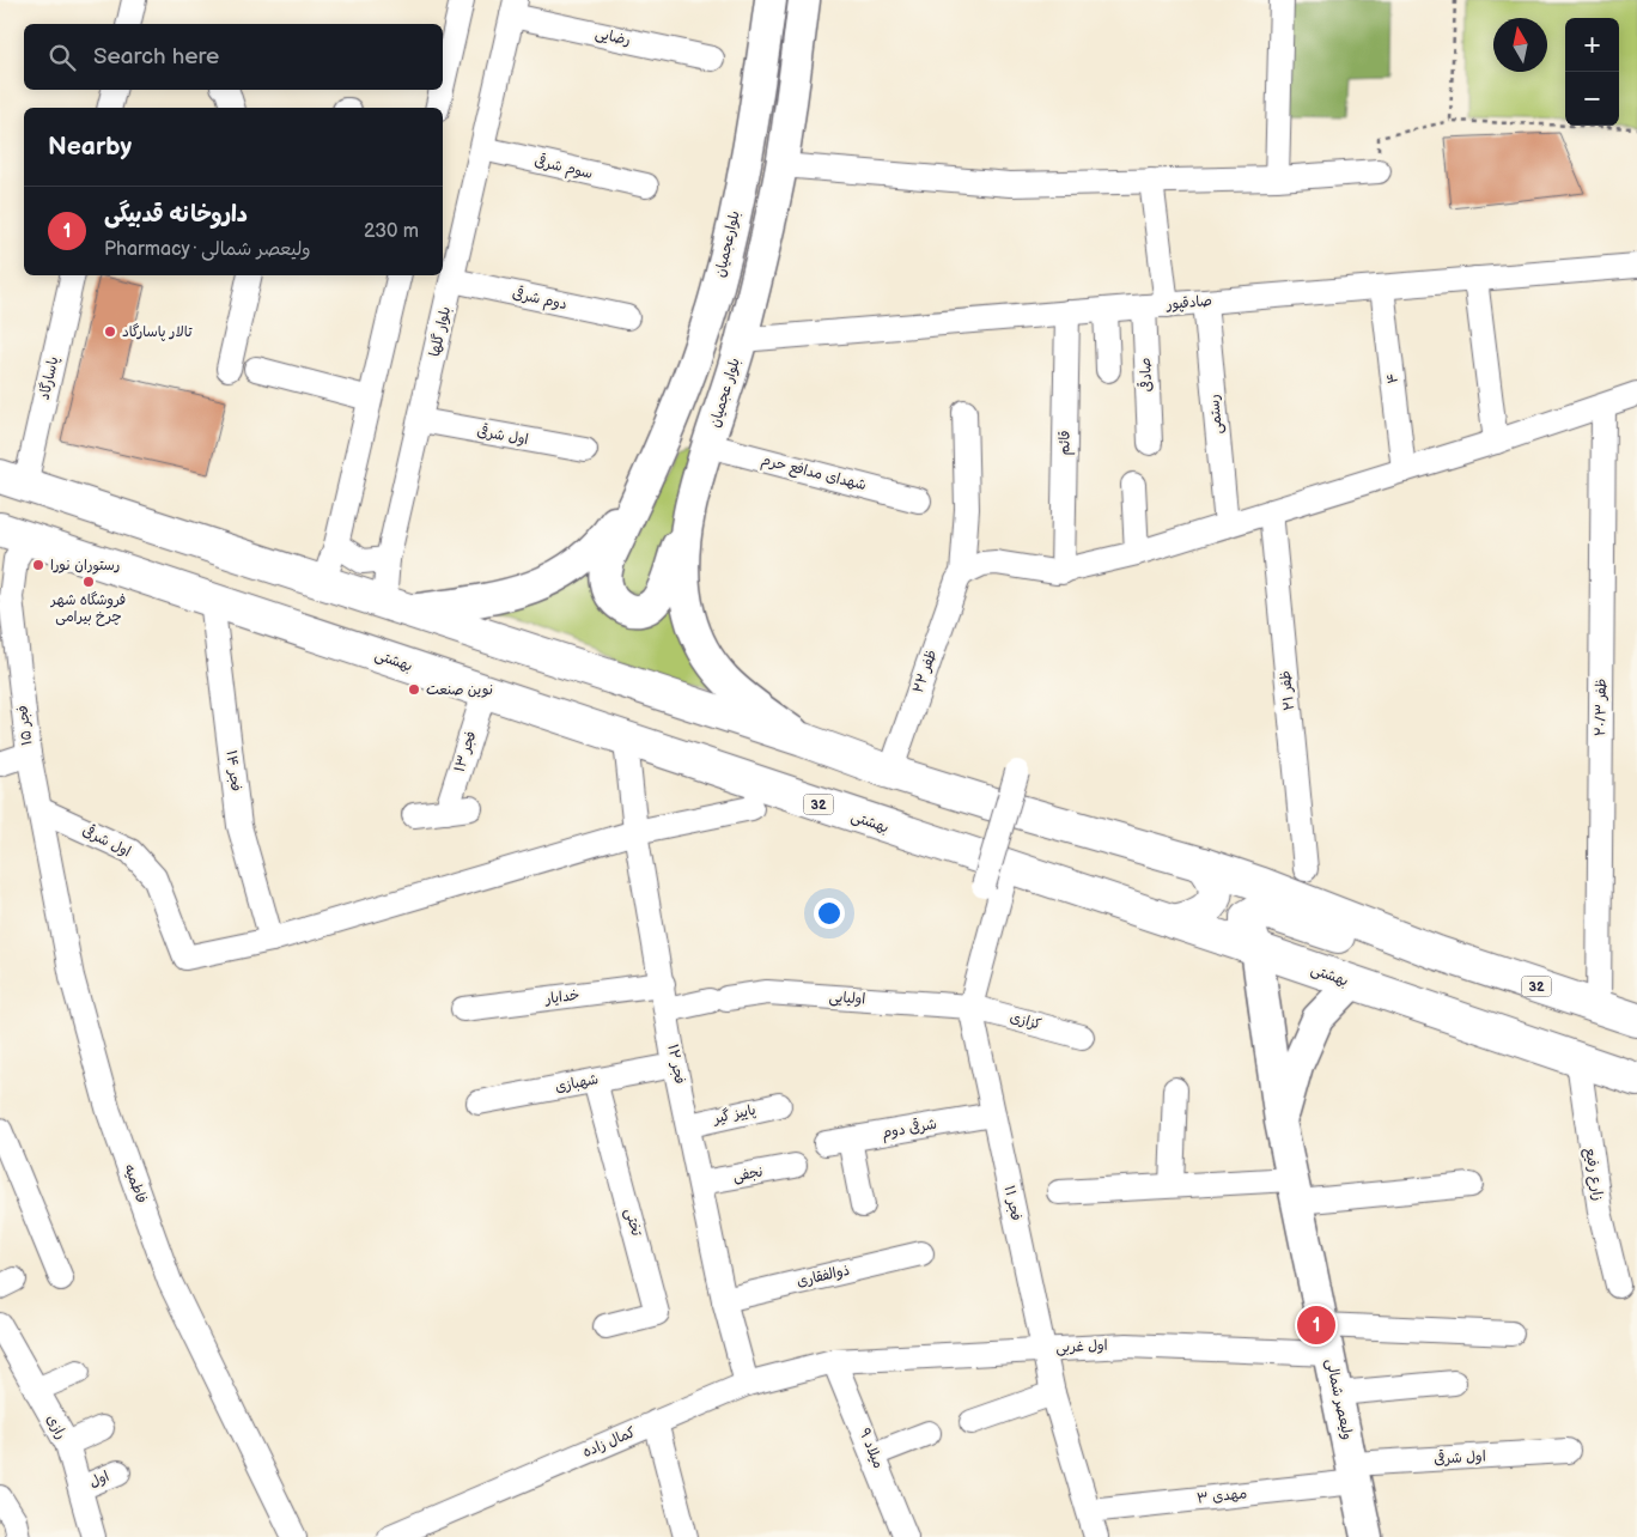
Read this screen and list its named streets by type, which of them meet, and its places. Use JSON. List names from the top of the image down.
{
  "streets": {
    "highway": ["بهشتی", "32"],
    "main road": ["بلوارعجمیان", "بلوار عجمیان", "ولیعصر شمالی"],
    "street": [
      "رضایی",
      "سوم شرقی",
      "دوم شرقی",
      "صادقپور",
      "بلوار گلها",
      "صادقی",
      "پاسارگاد",
      "۴",
      "رستمی",
      "اول شرقی",
      "قائم",
      "شهدای مدافع حرم",
      "ظفر ۲۲",
      "ظفر ۲۱",
      "ظفر ۲۰/۳",
      "فجر ۱۵",
      "فجر ۱۳",
      "فجر ۱۴",
      "خدایار",
      "اولیایی",
      "کزازی",
      "فجر ۱۲",
      "شهبازی",
      "پاییز گیر",
      "شرقی دوم",
      "نجفی",
      "زارع رفیع",
      "فاطمیه",
      "فجر ۱۱",
      "تختی",
      "ذوالفقاری",
      "اول غربی",
      "رازی",
      "کمال زاده",
      "میلاد ۹",
      "اول",
      "مهدی ۳"
    ]
  },
  "crossings": [
    ["رضایی", "بلوار گلها"],
    ["سوم شرقی", "بلوار گلها"],
    ["دوم شرقی", "بلوار گلها"],
    ["صادقپور", "صادقی"],
    ["صادقپور", "۴"],
    ["صادقپور", "بلوار عجمیان"],
    ["صادقپور", "رستمی"],
    ["صادقپور", "قائم"],
    ["بلوار گلها", "اول شرقی"],
    ["بلوار گلها", "32"],
    ["پاسارگاد", "32"],
    ["بلوار عجمیان", "شهدای مدافع حرم"],
    ["بلوار عجمیان", "32"],
    ["اول شرقی", "فجر ۱۵"],
    ["اول شرقی", "فجر ۱۴"],
    ["اول شرقی", "فاطمیه"],
    ["اول شرقی", "ولیعصر شمالی"],
    ["اول شرقی", "مهدی ۳"],
    ["بهشتی", "فجر ۱۵"],
    ["بهشتی", "فجر ۱۳"],
    ["بهشتی", "فجر ۱۴"],
    ["بهشتی", "فجر ۱۲"],
    ["بهشتی", "زارع رفیع"],
    ["بهشتی", "فجر ۱۱"],
    ["بهشتی", "ولیعصر شمالی"],
    ["ظفر ۲۲", "32"],
    ["ظفر ۲۰/۳", "32"],
    ["فجر ۱۵", "فاطمیه"],
    ["خدایار", "فجر ۱۲"],
    ["اولیایی", "کزازی"],
    ["اولیایی", "فجر ۱۲"],
    ["اولیایی", "فجر ۱۱"],
    ["کزازی", "فجر ۱۱"],
    ["فجر ۱۲", "شهبازی"],
    ["فجر ۱۲", "پاییز گیر"],
    ["فجر ۱۲", "نجفی"],
    ["فجر ۱۲", "ذوالفقاری"],
    ["فجر ۱۲", "کمال زاده"],
    ["شهبازی", "تختی"],
    ["شرقی دوم", "فجر ۱۱"],
    ["فجر ۱۱", "اول غربی"],
    ["فجر ۱۱", "مهدی ۳"],
    ["اول غربی", "ولیعصر شمالی"],
    ["اول غربی", "کمال زاده"],
    ["اول غربی", "میلاد ۹"],
    ["ولیعصر شمالی", "مهدی ۳"],
    ["رازی", "اول"],
    ["کمال زاده", "میلاد ۹"]
  ],
  "places": [
    "تالار پاسارگاد",
    "رستوران نورا",
    "فروشگاه شهر چرخ بیرامی",
    "نوین صنعت"
  ],
  "north": "top",
  "page": {
    "map_buttons": ["+", "−"],
    "search": "Search here",
    "heading": "Nearby",
    "list": [
      {
        "mark": "1",
        "name": "داروخانه قدبیگی",
        "note": "Pharmacy · ولیعصر شمالی",
        "value": "230 m"
      }
    ],
    "pins": "1"
  }
}
